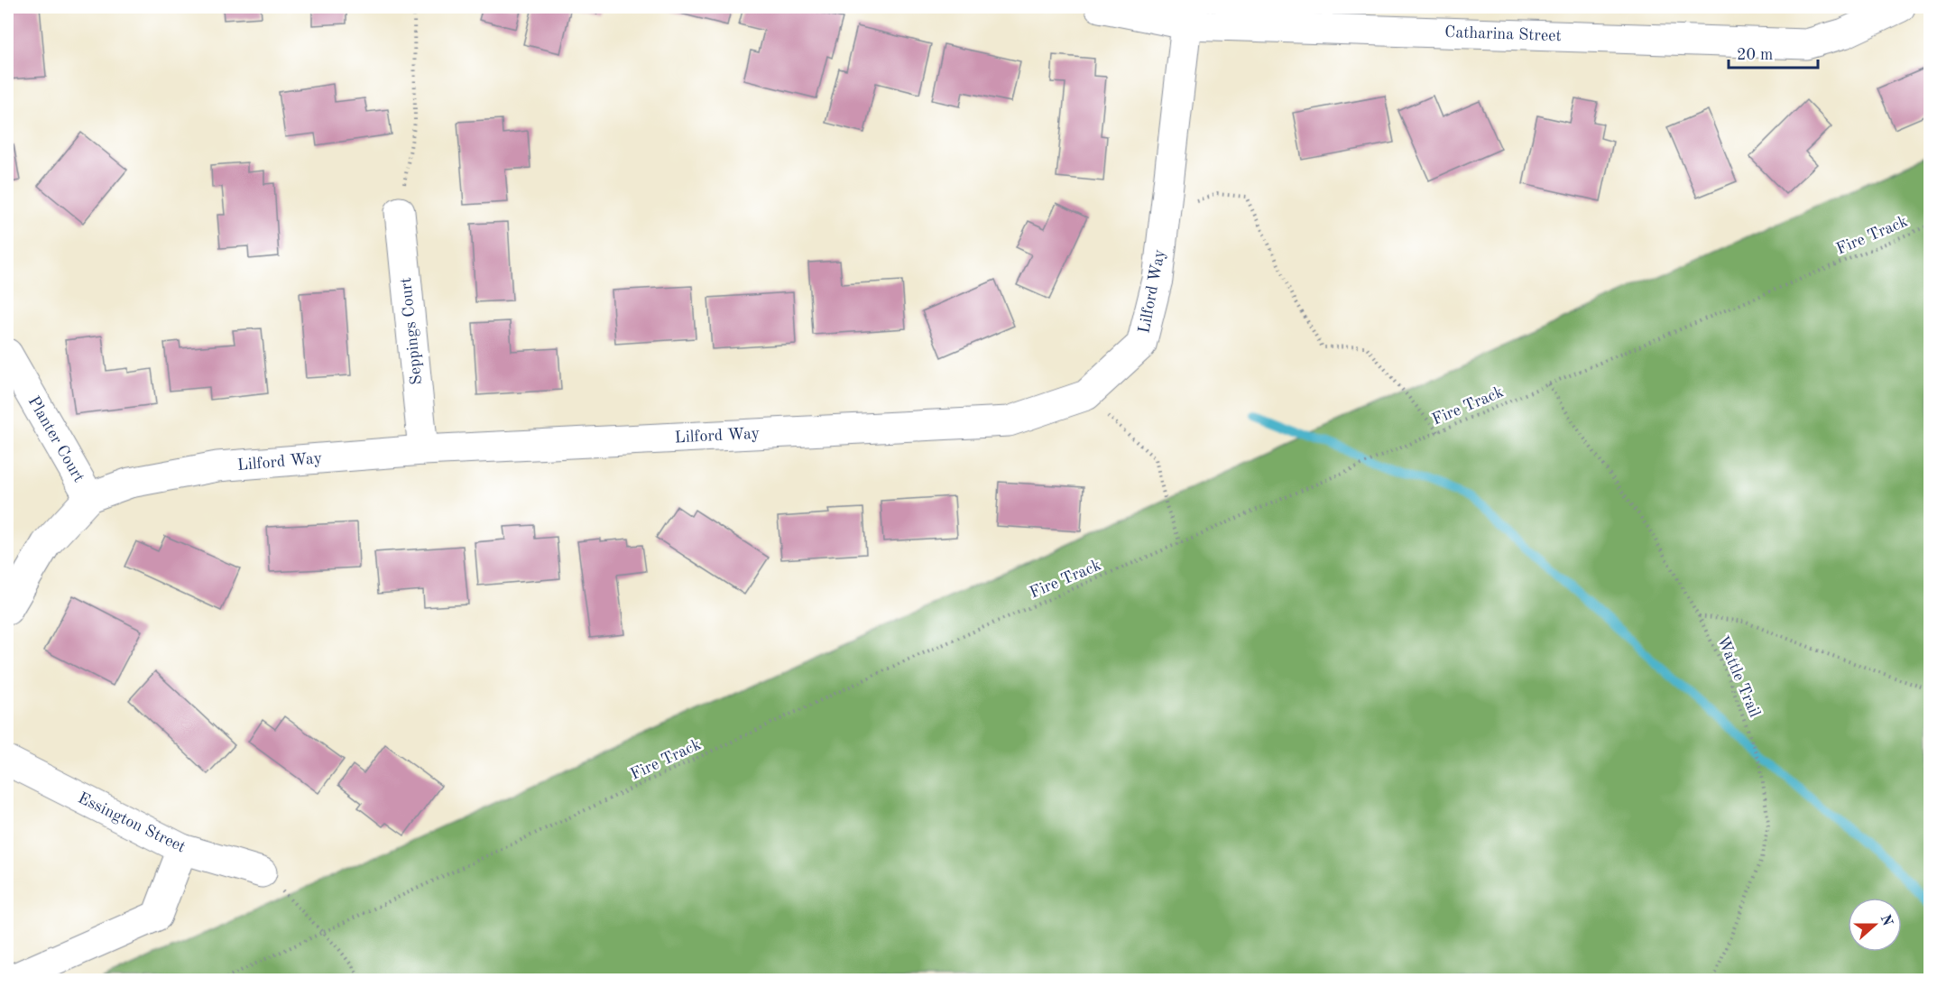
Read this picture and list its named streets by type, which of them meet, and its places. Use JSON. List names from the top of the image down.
{
  "streets": {
    "street": [
      "Catharina Street",
      "Lilford Way",
      "Seppings Court",
      "Planter Court",
      "Essington Street"
    ],
    "path": ["Fire Track", "Wattle Trail"]
  },
  "crossings": [
    ["Catharina Street", "Lilford Way"],
    ["Lilford Way", "Seppings Court"],
    ["Lilford Way", "Planter Court"]
  ],
  "scale_bar": "20 m",
  "north": "right"
}
